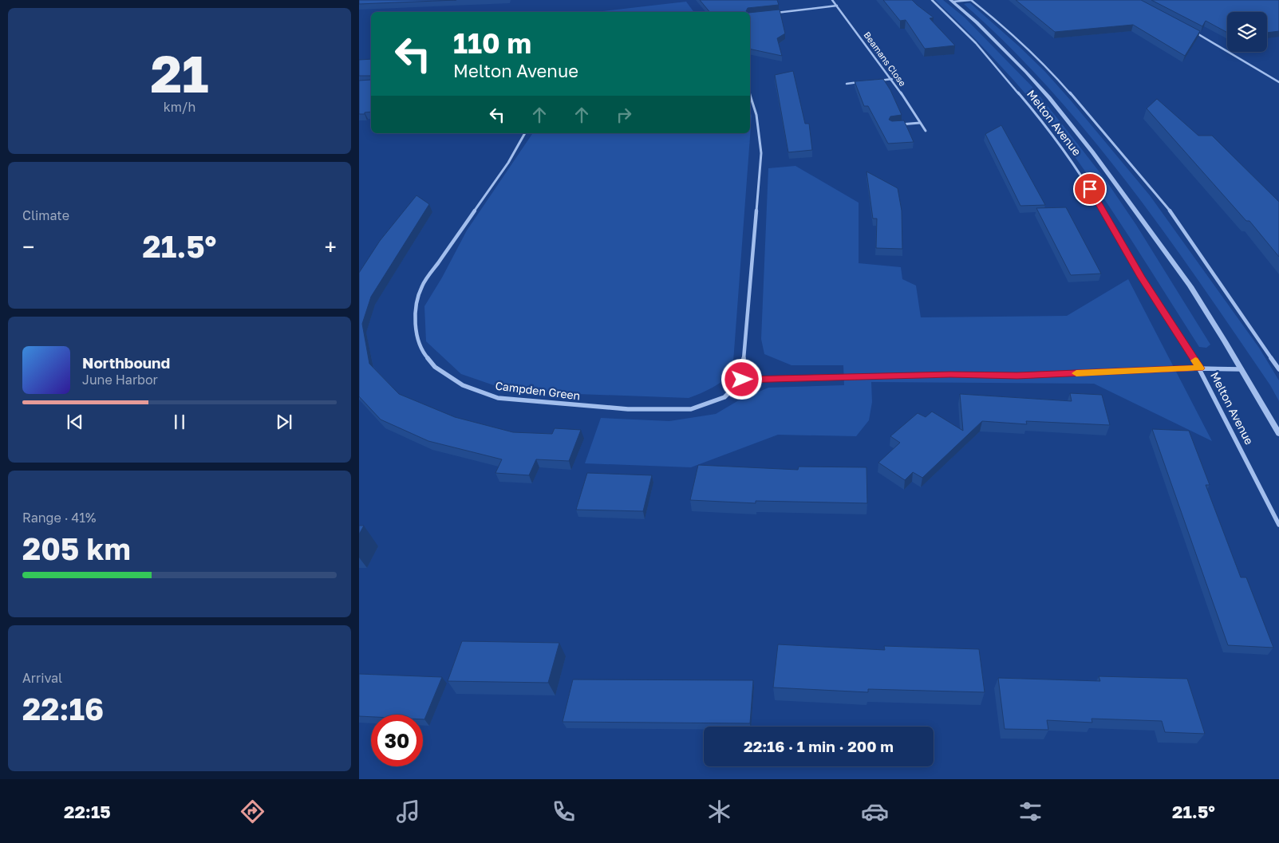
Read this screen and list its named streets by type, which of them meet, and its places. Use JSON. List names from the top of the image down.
{
  "streets": {
    "street": ["Beamans Close", "Melton Avenue", "Campden Green"]
  },
  "page": {
    "tile": [
      ["21", "km/h"],
      "Climate",
      ["Range · 41%", "205 km"],
      ["Arrival", "22:16"]
    ],
    "turn": ["110 m", "Melton Avenue"],
    "heat": ["−", "21.5°", "+"],
    "song": ["Northbound", "June Harbor"],
    "limit": "30",
    "trip": "22:16 · 1 min · 200 m",
    "tabs": ["22:15", "21.5°"]
  }
}
